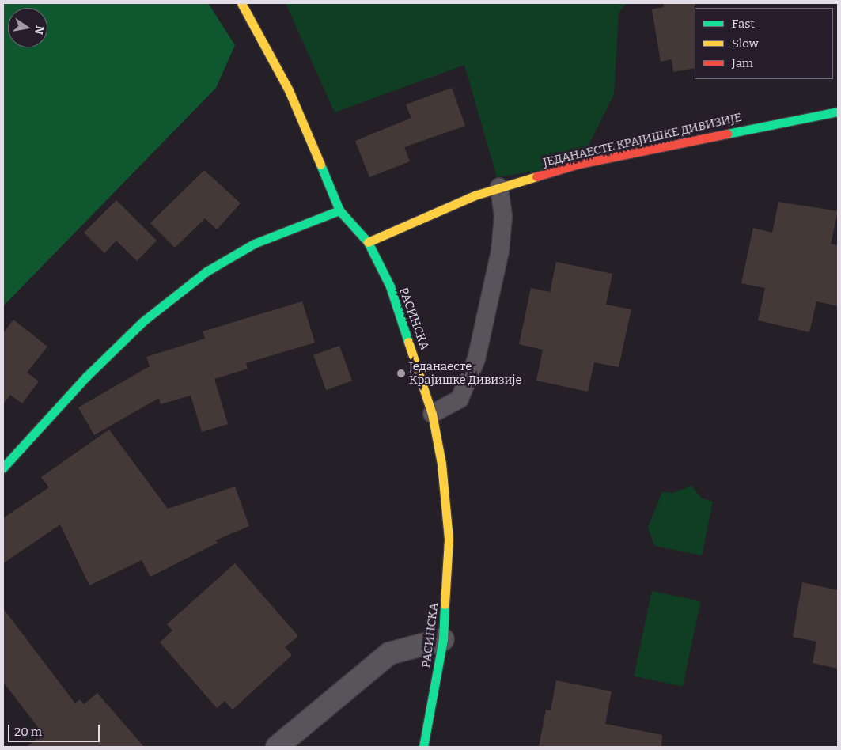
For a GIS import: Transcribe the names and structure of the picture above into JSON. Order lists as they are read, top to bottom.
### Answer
{
  "streets": {
    "street": ["ЈЕДАНАЕСТЕ КРАЈИШКЕ ДИВИЗИЈЕ", "РАСИНСКА"]
  },
  "crossings": [
    ["ЈЕДАНАЕСТЕ КРАЈИШКЕ ДИВИЗИЈЕ", "РАСИНСКА"]
  ],
  "places": ["Једанаесте Крајишке Дивизије"],
  "legend": ["Fast", "Slow", "Jam"],
  "scale_bar": "20 m",
  "north": "right"
}
